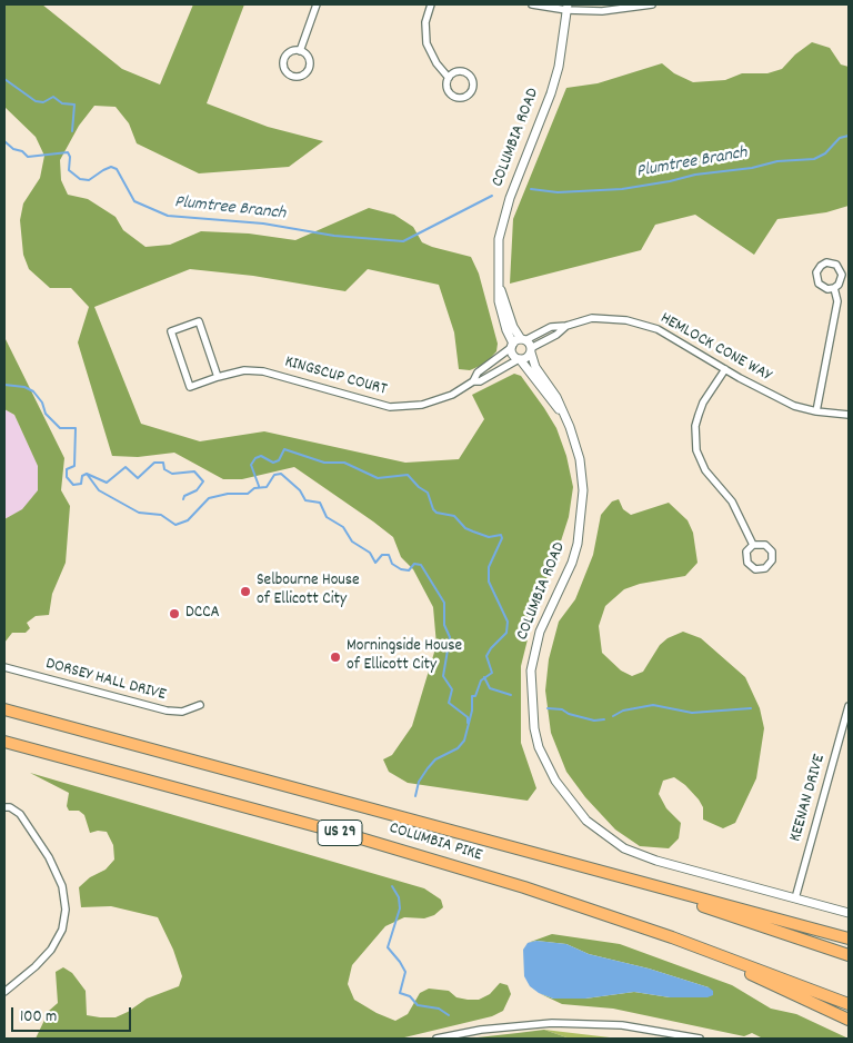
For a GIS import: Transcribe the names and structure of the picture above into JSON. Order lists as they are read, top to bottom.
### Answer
{
  "streets": {
    "highway": ["US 29", "COLUMBIA PIKE"],
    "street": [
      "COLUMBIA ROAD",
      "HEMLOCK CONE WAY",
      "KINGSCUP COURT",
      "DORSEY HALL DRIVE",
      "KEENAN DRIVE"
    ]
  },
  "crossings": [
    ["COLUMBIA ROAD", "HEMLOCK CONE WAY"],
    ["COLUMBIA ROAD", "KINGSCUP COURT"],
    ["COLUMBIA ROAD", "KEENAN DRIVE"],
    ["HEMLOCK CONE WAY", "KINGSCUP COURT"]
  ],
  "water": ["Plumtree Branch"],
  "places": ["Selbourne House of Ellicott City", "DCCA", "Morningside House of Ellicott City"],
  "scale_bar": "100 m"
}
